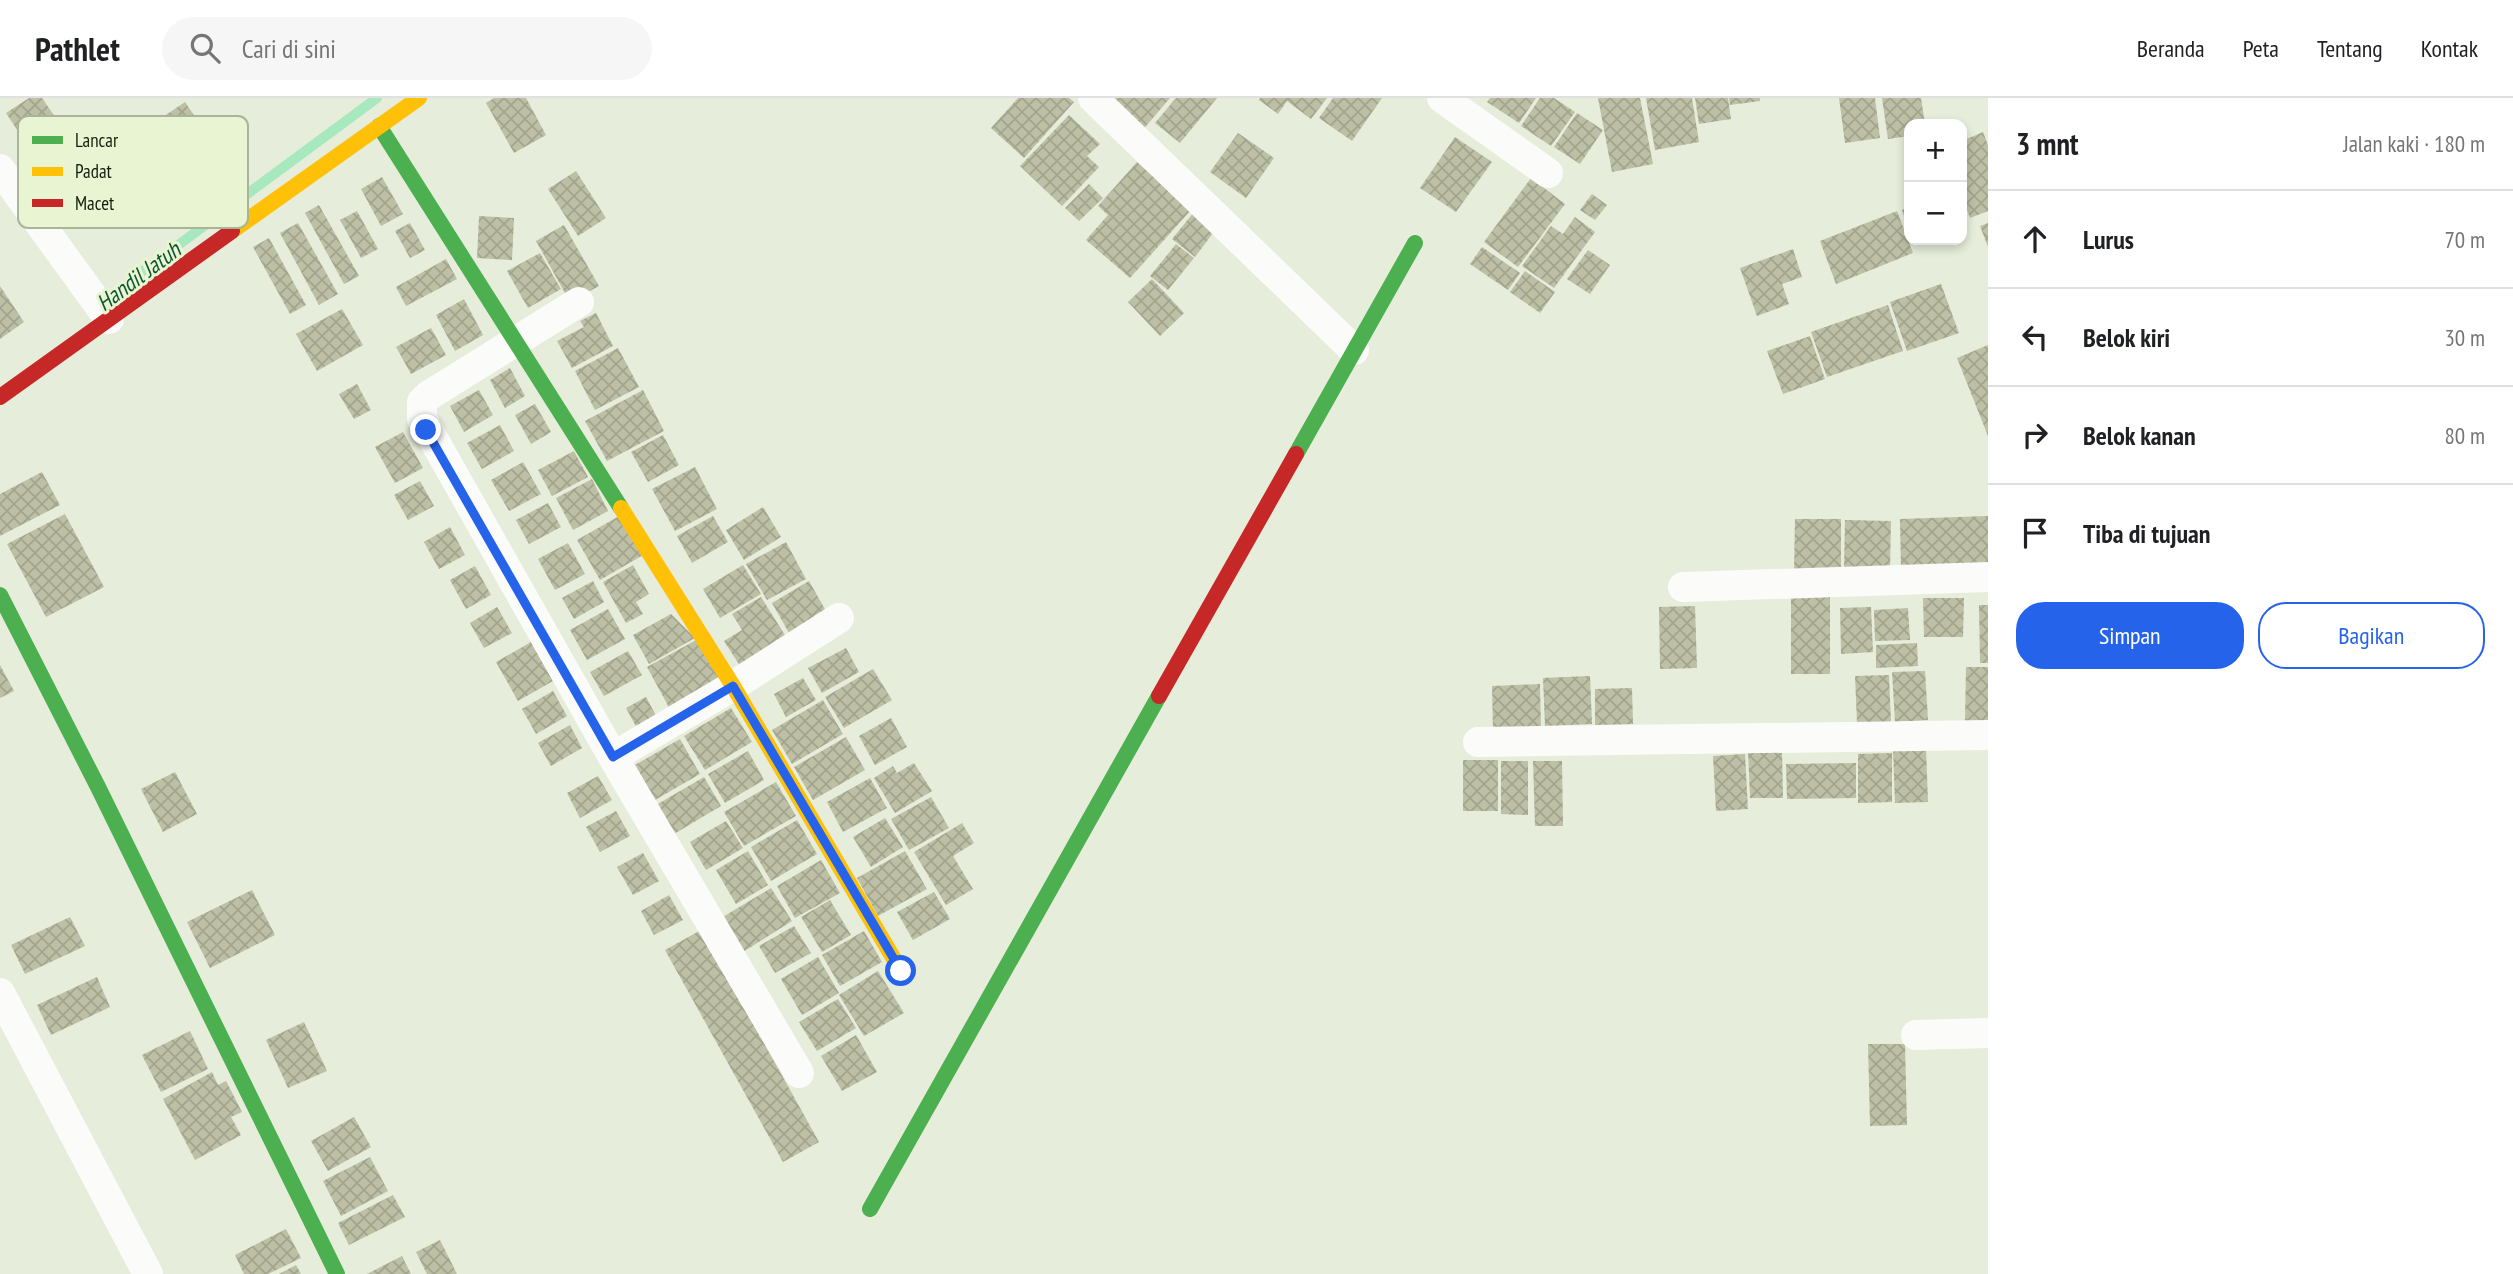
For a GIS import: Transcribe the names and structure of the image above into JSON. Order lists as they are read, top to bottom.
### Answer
{
  "water": ["Handil Jatuh"],
  "legend": ["Lancar", "Padat", "Macet"],
  "page": {
    "header": "Pathlet",
    "search": "Cari di sini",
    "nav": [
      "Beranda",
      "Peta",
      "Tentang",
      "Kontak"
    ],
    "heading": ["3 mnt", "Jalan kaki · 180 m"],
    "map_buttons": ["+", "−"],
    "list": [
      ["Lurus", "70 m"],
      ["Belok kiri", "30 m"],
      ["Belok kanan", "80 m"],
      "Tiba di tujuan"
    ],
    "buttons": ["Simpan", "Bagikan"]
  }
}
